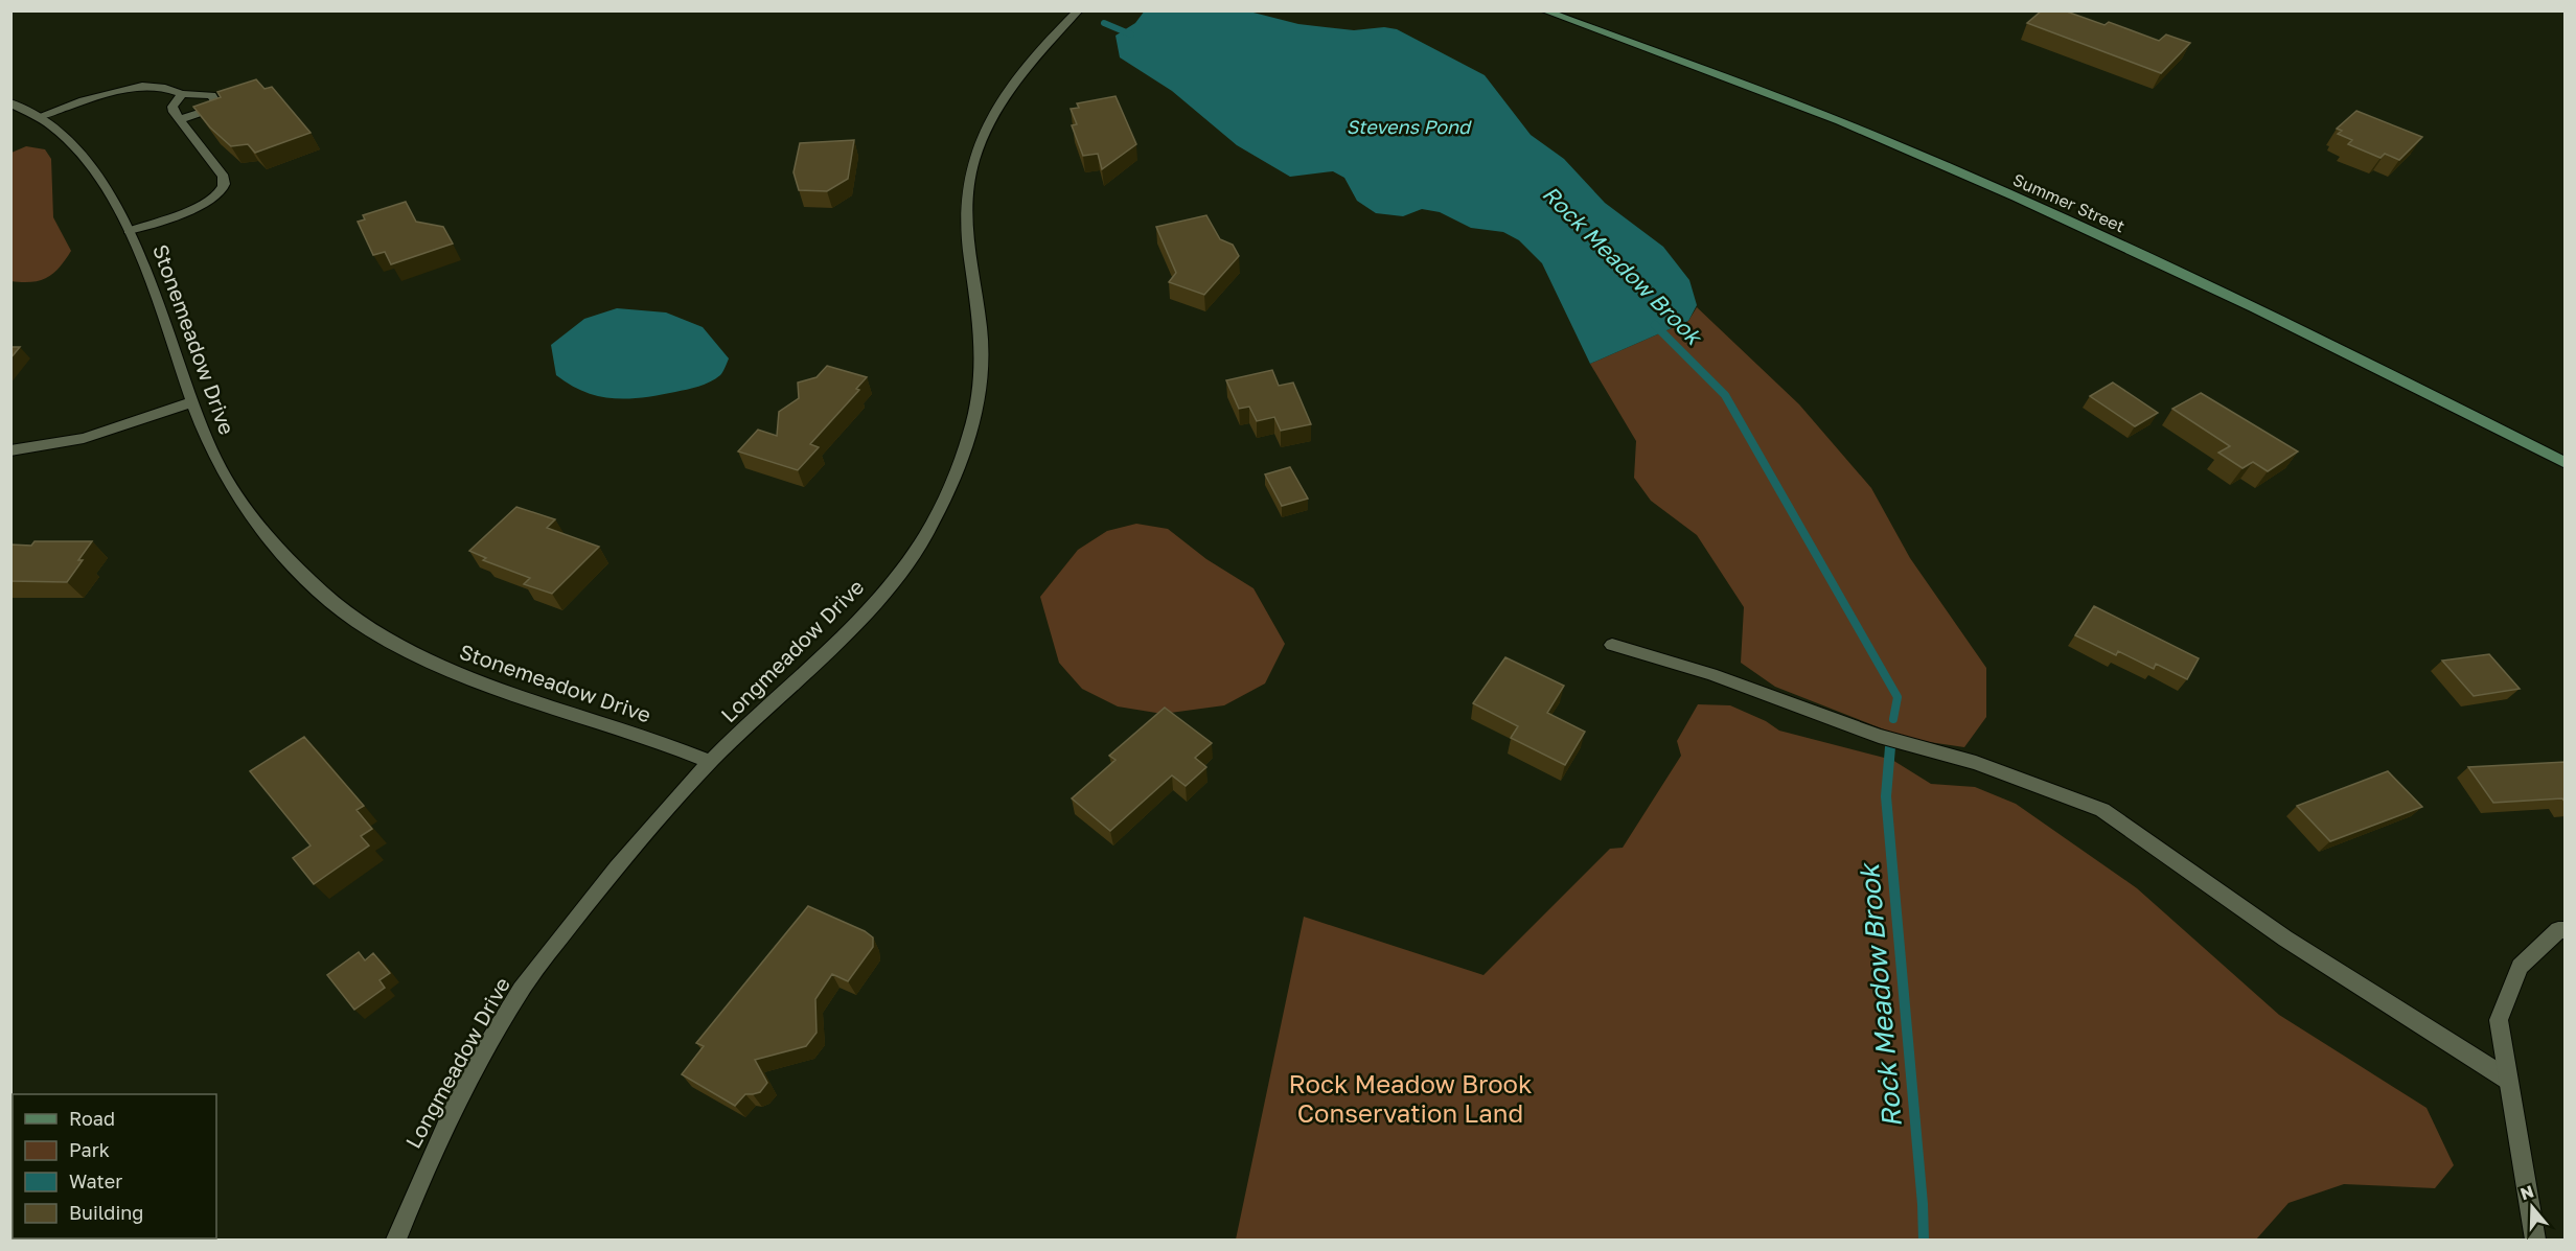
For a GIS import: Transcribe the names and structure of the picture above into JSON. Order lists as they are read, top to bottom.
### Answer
{
  "streets": {
    "main road": ["Summer Street"],
    "street": ["Stonemeadow Drive", "Longmeadow Drive"]
  },
  "crossings": [
    ["Stonemeadow Drive", "Longmeadow Drive"]
  ],
  "water": ["Stevens Pond", "Rock Meadow Brook"],
  "parks": ["Rock Meadow Brook Conservation Land"],
  "legend": [
    "Road",
    "Park",
    "Water",
    "Building"
  ],
  "north": "top"
}
